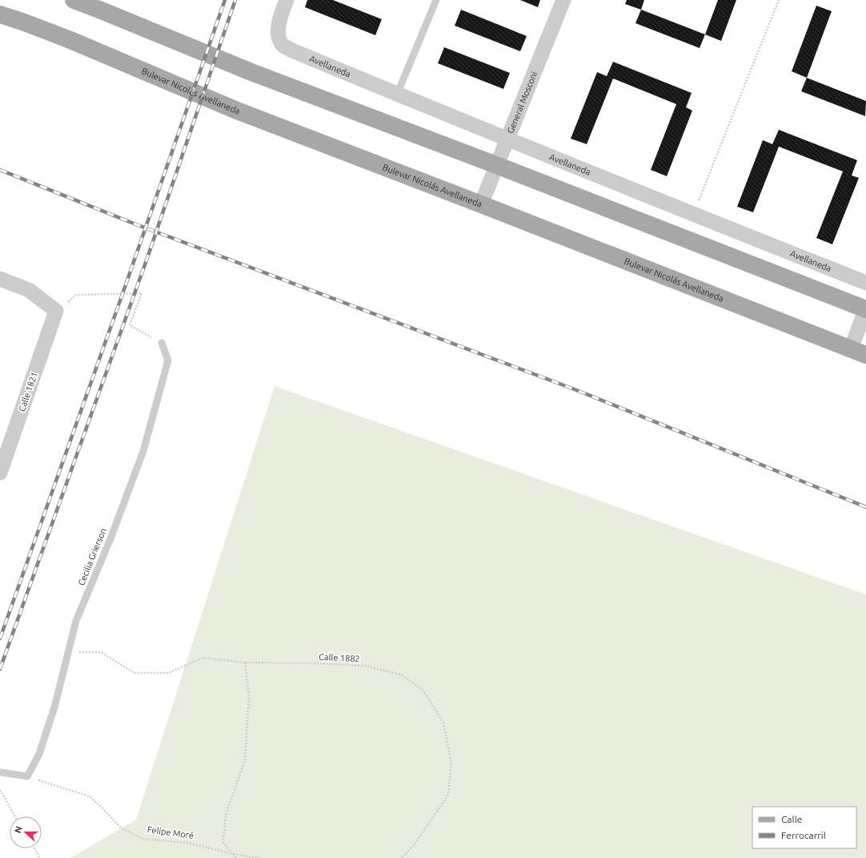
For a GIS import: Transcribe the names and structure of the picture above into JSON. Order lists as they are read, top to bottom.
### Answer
{
  "streets": {
    "main road": ["Bulevar Nicolás Avellaneda"],
    "street": ["Avellaneda", "General Mosconi", "Calle 1821"],
    "lane": ["Cecilia Grierson"],
    "path": ["Calle 1882", "Felipe Moré"]
  },
  "crossings": [
    ["Avellaneda", "General Mosconi"],
    ["Bulevar Nicolás Avellaneda", "General Mosconi"],
    ["Cecilia Grierson", "Calle 1882"],
    ["Cecilia Grierson", "Felipe Moré"]
  ],
  "legend": ["Calle", "Ferrocarril"],
  "north": "left"
}
